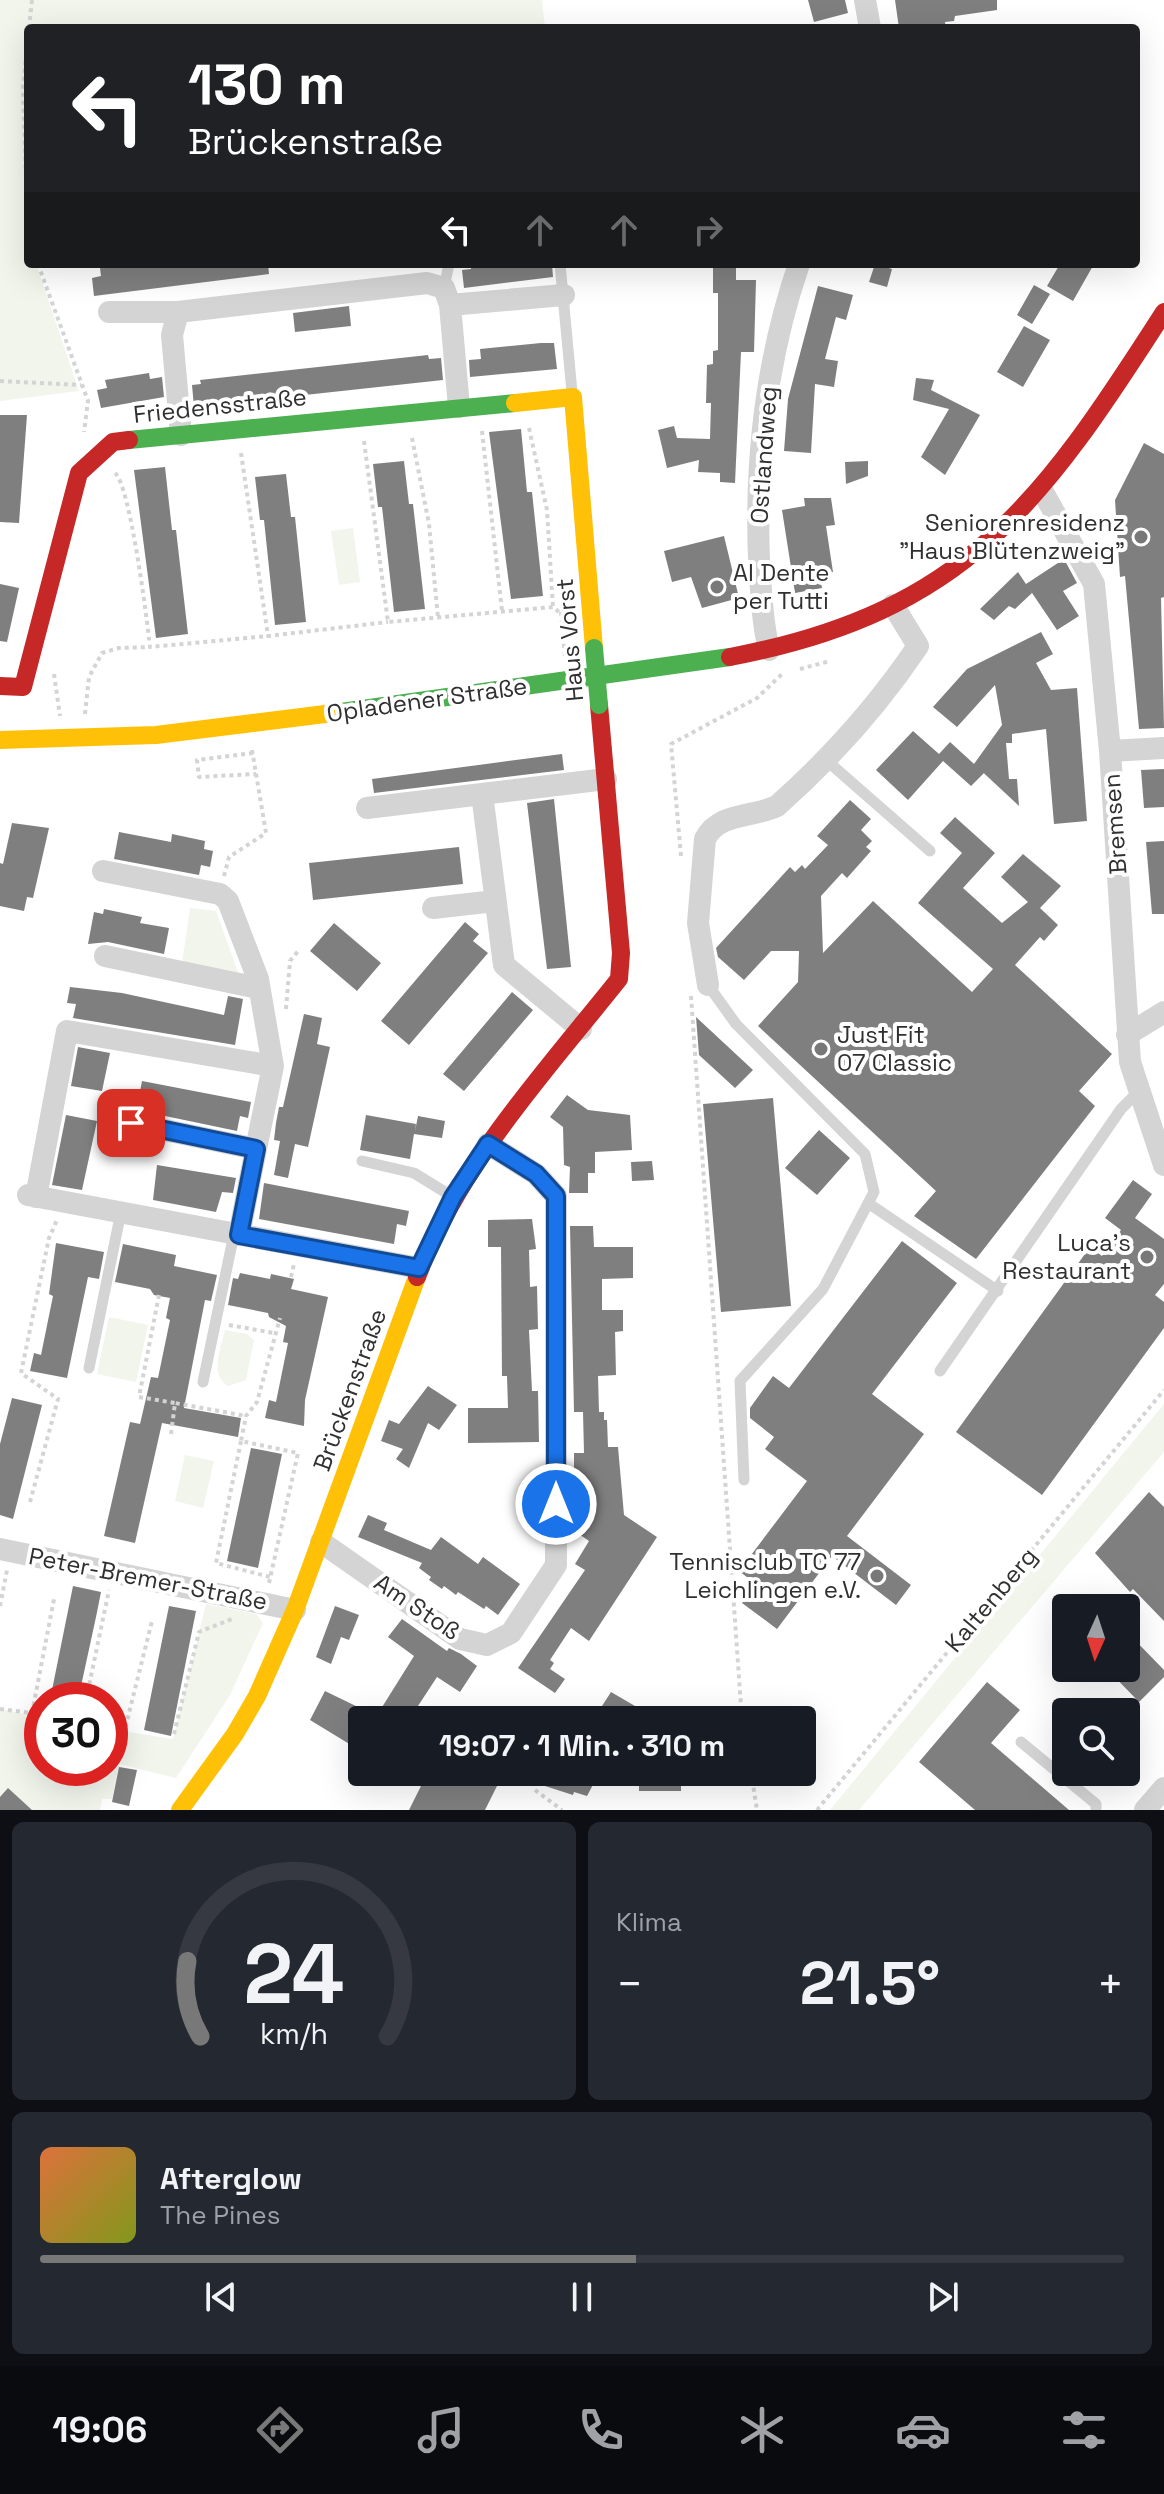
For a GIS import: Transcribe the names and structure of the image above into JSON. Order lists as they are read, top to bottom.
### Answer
{
  "streets": {
    "street": [
      "Friedensstraße",
      "Ostlandweg",
      "Haus Vorst",
      "Opladener Straße",
      "Bremsen",
      "Brückenstraße",
      "Peter-Bremer-Straße",
      "Am Stoß"
    ],
    "path": ["Kaltenberg"]
  },
  "crossings": [
    ["Friedensstraße", "Haus Vorst"],
    ["Ostlandweg", "Opladener Straße"],
    ["Haus Vorst", "Brückenstraße"],
    ["Opladener Straße", "Bremsen"],
    ["Brückenstraße", "Peter-Bremer-Straße"],
    ["Brückenstraße", "Am Stoß"]
  ],
  "places": [
    "Seniorenresidenz \"Haus Blütenzweig\"",
    "AI Dente per Tutti",
    "Just Fit 07 Classic",
    "Luca's Restaurant",
    "Tennisclub TC 77 Leichlingen e.V."
  ],
  "north": "bottom",
  "page": {
    "turn": ["130 m", "Brückenstraße"],
    "limit": "30",
    "trip": "19:07 · 1 Min. · 310 m",
    "tile": "Klima",
    "heat": ["−", "21.5°", "+"],
    "song": ["Afterglow", "The Pines"],
    "tabs": "19:06",
    "gauge": ["24", "km/h"]
  }
}
